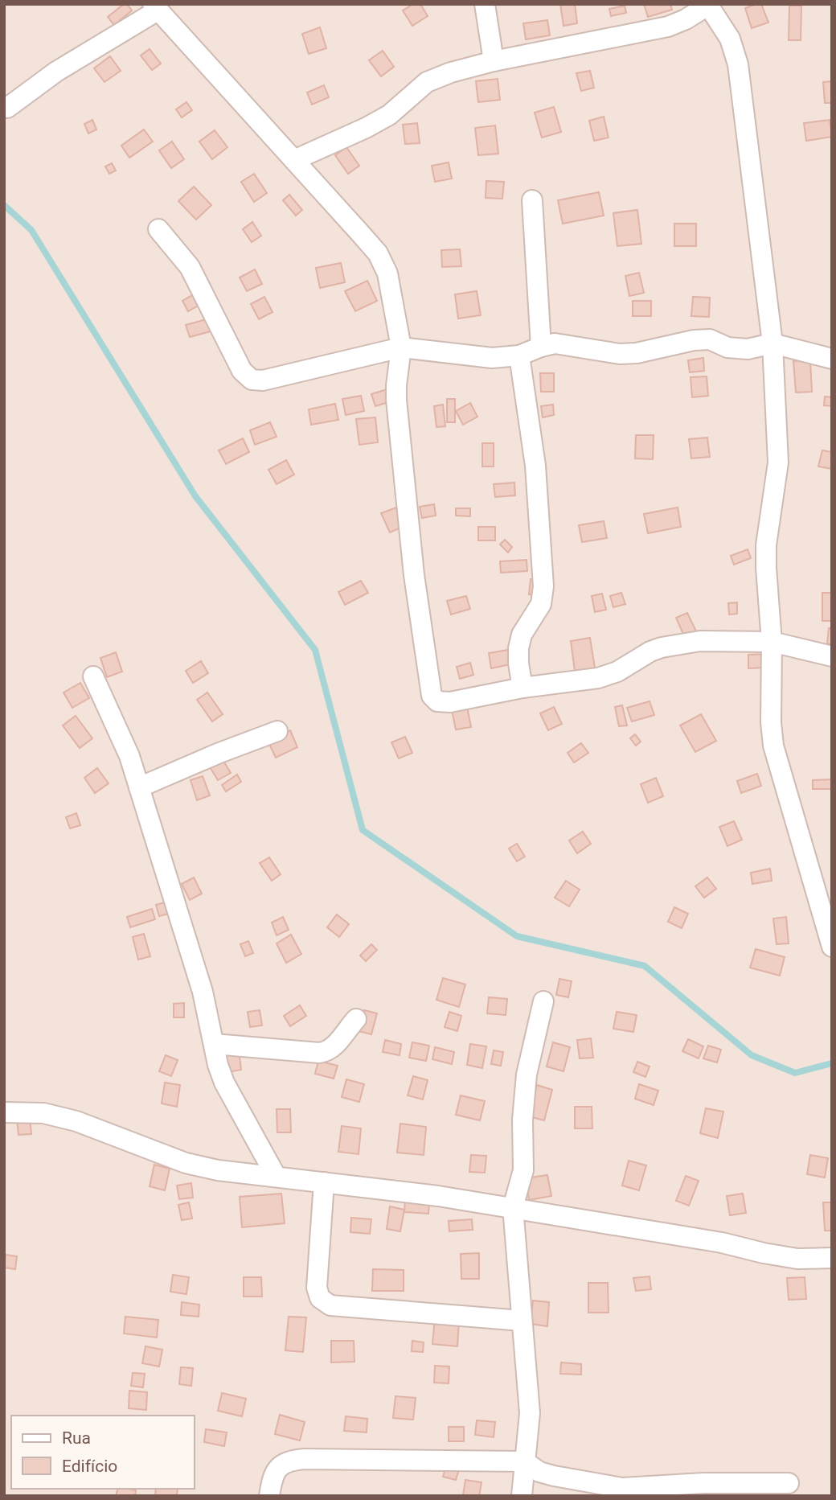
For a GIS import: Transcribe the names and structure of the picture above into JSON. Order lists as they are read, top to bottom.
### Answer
{
  "legend": ["Rua", "Edifício"]
}
